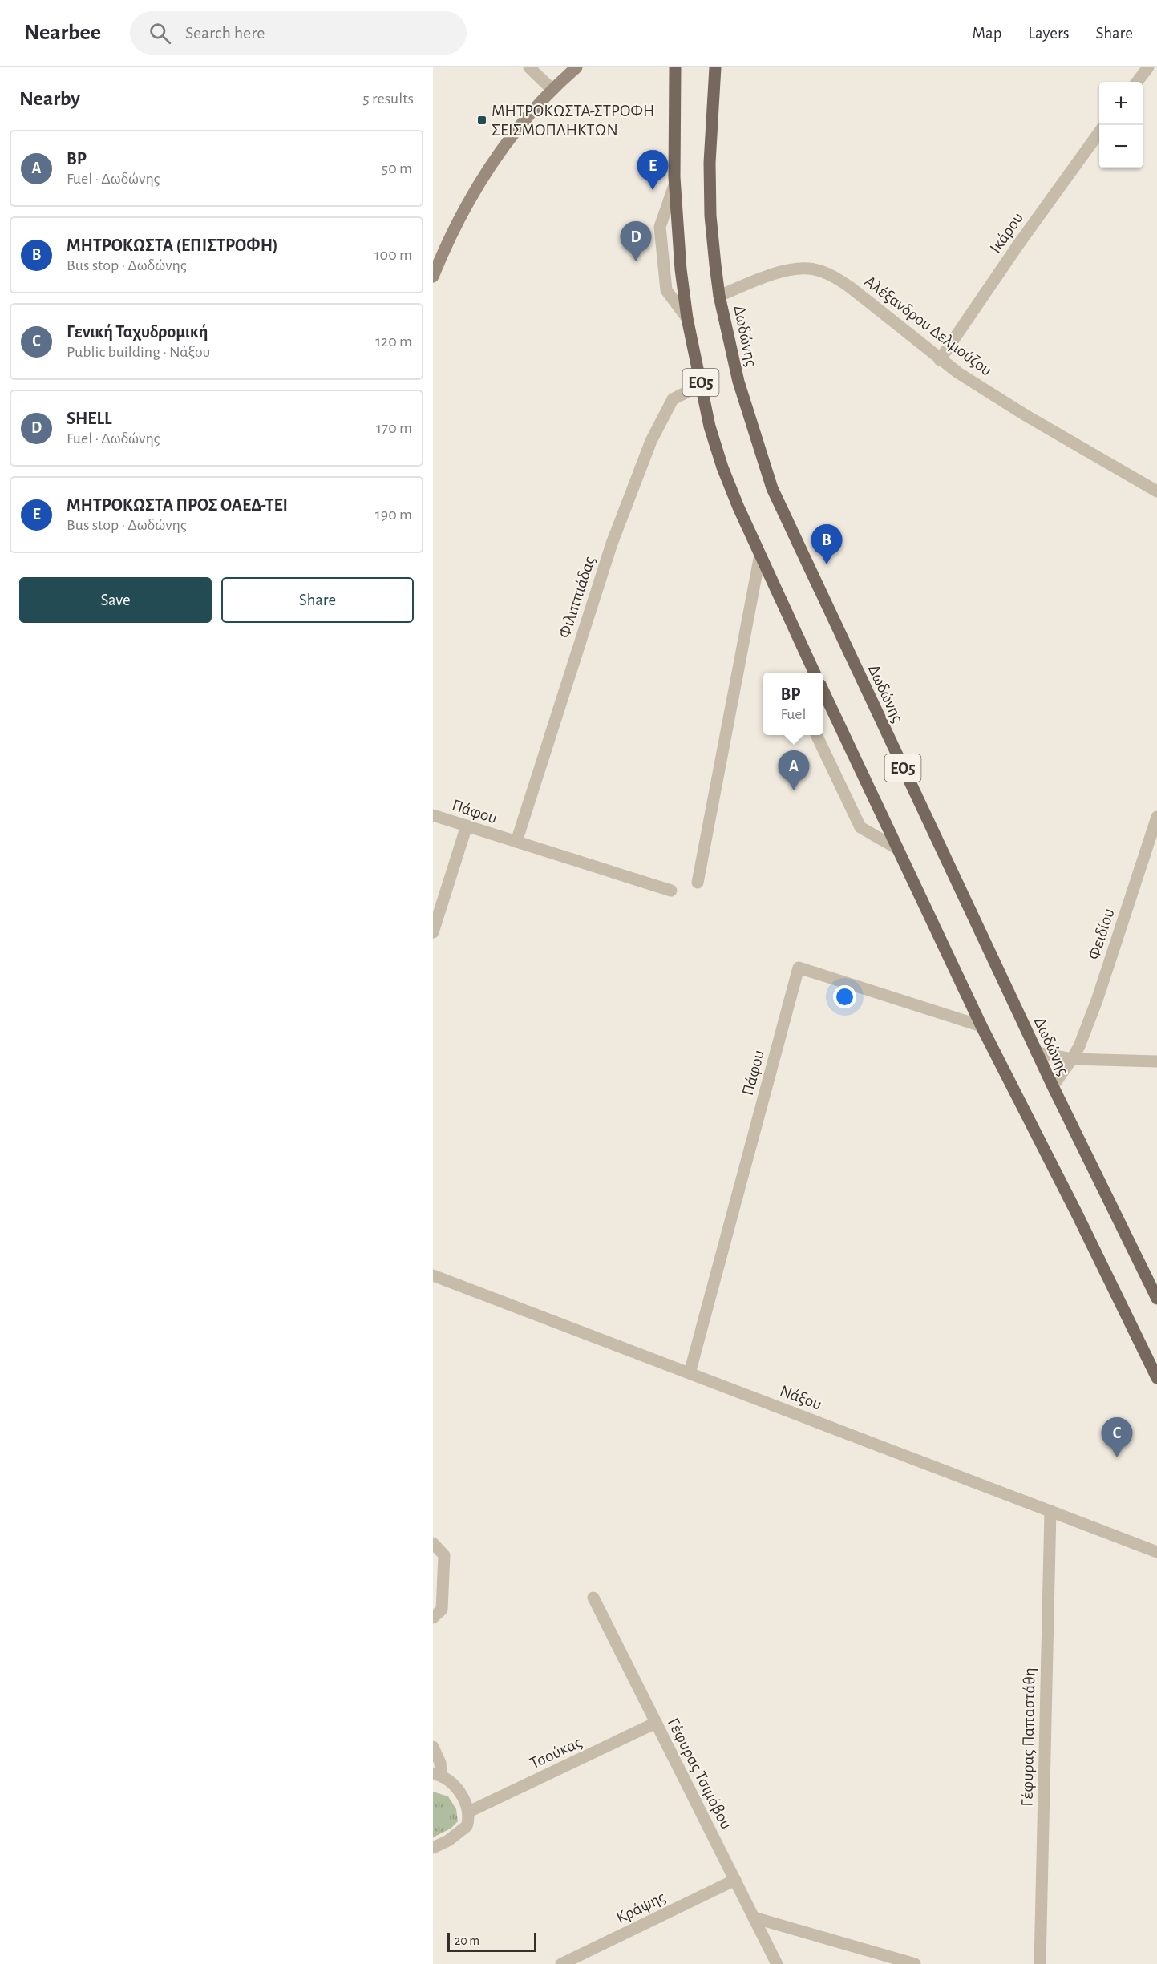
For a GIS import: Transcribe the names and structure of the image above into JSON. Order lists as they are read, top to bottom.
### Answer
{
  "streets": {
    "main road": ["Δωδώνης", "ΕΟ5"],
    "street": [
      "Ικάρου",
      "Αλέξανδρου Δελμούζου",
      "Φιλιππιάδας",
      "Πάφου",
      "Φειδίου",
      "Νάξου",
      "Γέφυρας Παπαστάθη",
      "Τσούκας",
      "Γέφυρας Τσιμόβου",
      "Κράψης"
    ]
  },
  "crossings": [
    ["Ικάρου", "Αλέξανδρου Δελμούζου"],
    ["Αλέξανδρου Δελμούζου", "Δωδώνης"],
    ["Δωδώνης", "Φειδίου"],
    ["ΕΟ5", "Φιλιππιάδας"],
    ["ΕΟ5", "Πάφου"],
    ["Φιλιππιάδας", "Πάφου"],
    ["Πάφου", "Νάξου"],
    ["Νάξου", "Γέφυρας Παπαστάθη"],
    ["Τσούκας", "Γέφυρας Τσιμόβου"],
    ["Γέφυρας Τσιμόβου", "Κράψης"]
  ],
  "places": {
    "transit": ["ΜΗΤΡΟΚΩΣΤΑ-ΣΤΡΟΦΗ ΣΕΙΣΜΟΠΛΗΚΤΩΝ"]
  },
  "scale_bar": "20 m",
  "page": {
    "header": "Nearbee",
    "search": "Search here",
    "nav": ["Map", "Layers", "Share"],
    "heading": ["Nearby", "5 results"],
    "map_buttons": ["+", "−"],
    "list": [
      {
        "mark": "A",
        "name": "BP",
        "note": "Fuel · Δωδώνης",
        "value": "50 m"
      },
      {
        "mark": "B",
        "name": "ΜΗΤΡΟΚΩΣΤΑ (ΕΠΙΣΤΡΟΦΗ)",
        "note": "Bus stop · Δωδώνης",
        "value": "100 m"
      },
      {
        "mark": "C",
        "name": "Γενική Ταχυδρομική",
        "note": "Public building · Νάξου",
        "value": "120 m"
      },
      {
        "mark": "D",
        "name": "SHELL",
        "note": "Fuel · Δωδώνης",
        "value": "170 m"
      },
      {
        "mark": "E",
        "name": "ΜΗΤΡΟΚΩΣΤΑ ΠΡΟΣ ΟΑΕΔ-ΤΕΙ",
        "note": "Bus stop · Δωδώνης",
        "value": "190 m"
      }
    ],
    "pins": [
      "E",
      "D",
      "B",
      "A",
      "C"
    ],
    "buttons": ["Save", "Share"],
    "popup": ["BP", "Fuel"],
    "scale": "20 m"
  }
}
